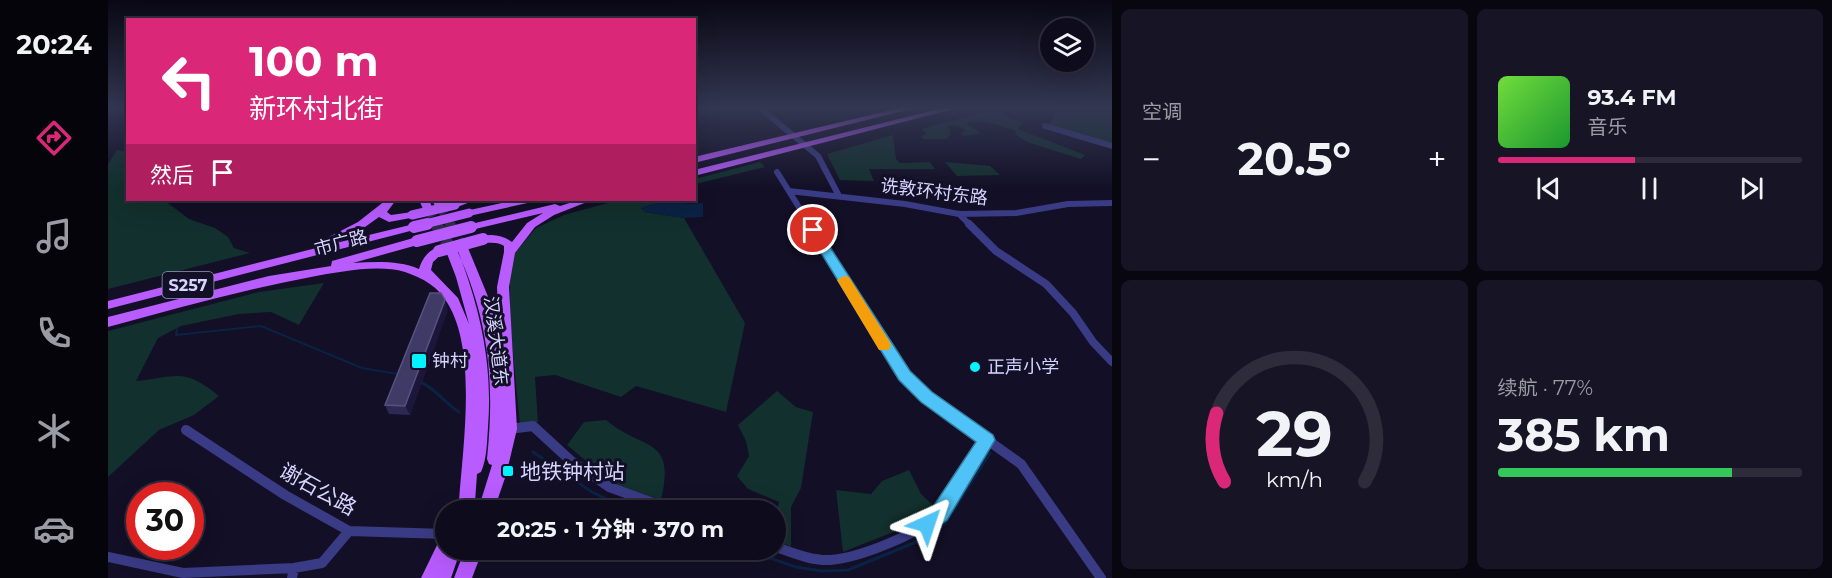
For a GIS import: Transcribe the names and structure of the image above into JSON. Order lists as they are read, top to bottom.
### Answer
{
  "streets": {
    "main road": ["市广路", "S257", "汉溪大道东"],
    "street": ["诜敦环村东路", "谢石公路"]
  },
  "places": {
    "transit": ["钟村", "地铁钟村站"],
    "other": ["正声小学"]
  },
  "page": {
    "tabs": "20:24",
    "tile": [
      "空调",
      ["续航 · 77%", "385 km"]
    ],
    "turn": ["100 m", "新环村北街"],
    "song": ["93.4 FM", "音乐"],
    "heat": ["−", "20.5°", "+"],
    "then": "然后",
    "limit": "30",
    "trip": "20:25 · 1 分钟 · 370 m",
    "gauge": ["29", "km/h"]
  }
}
